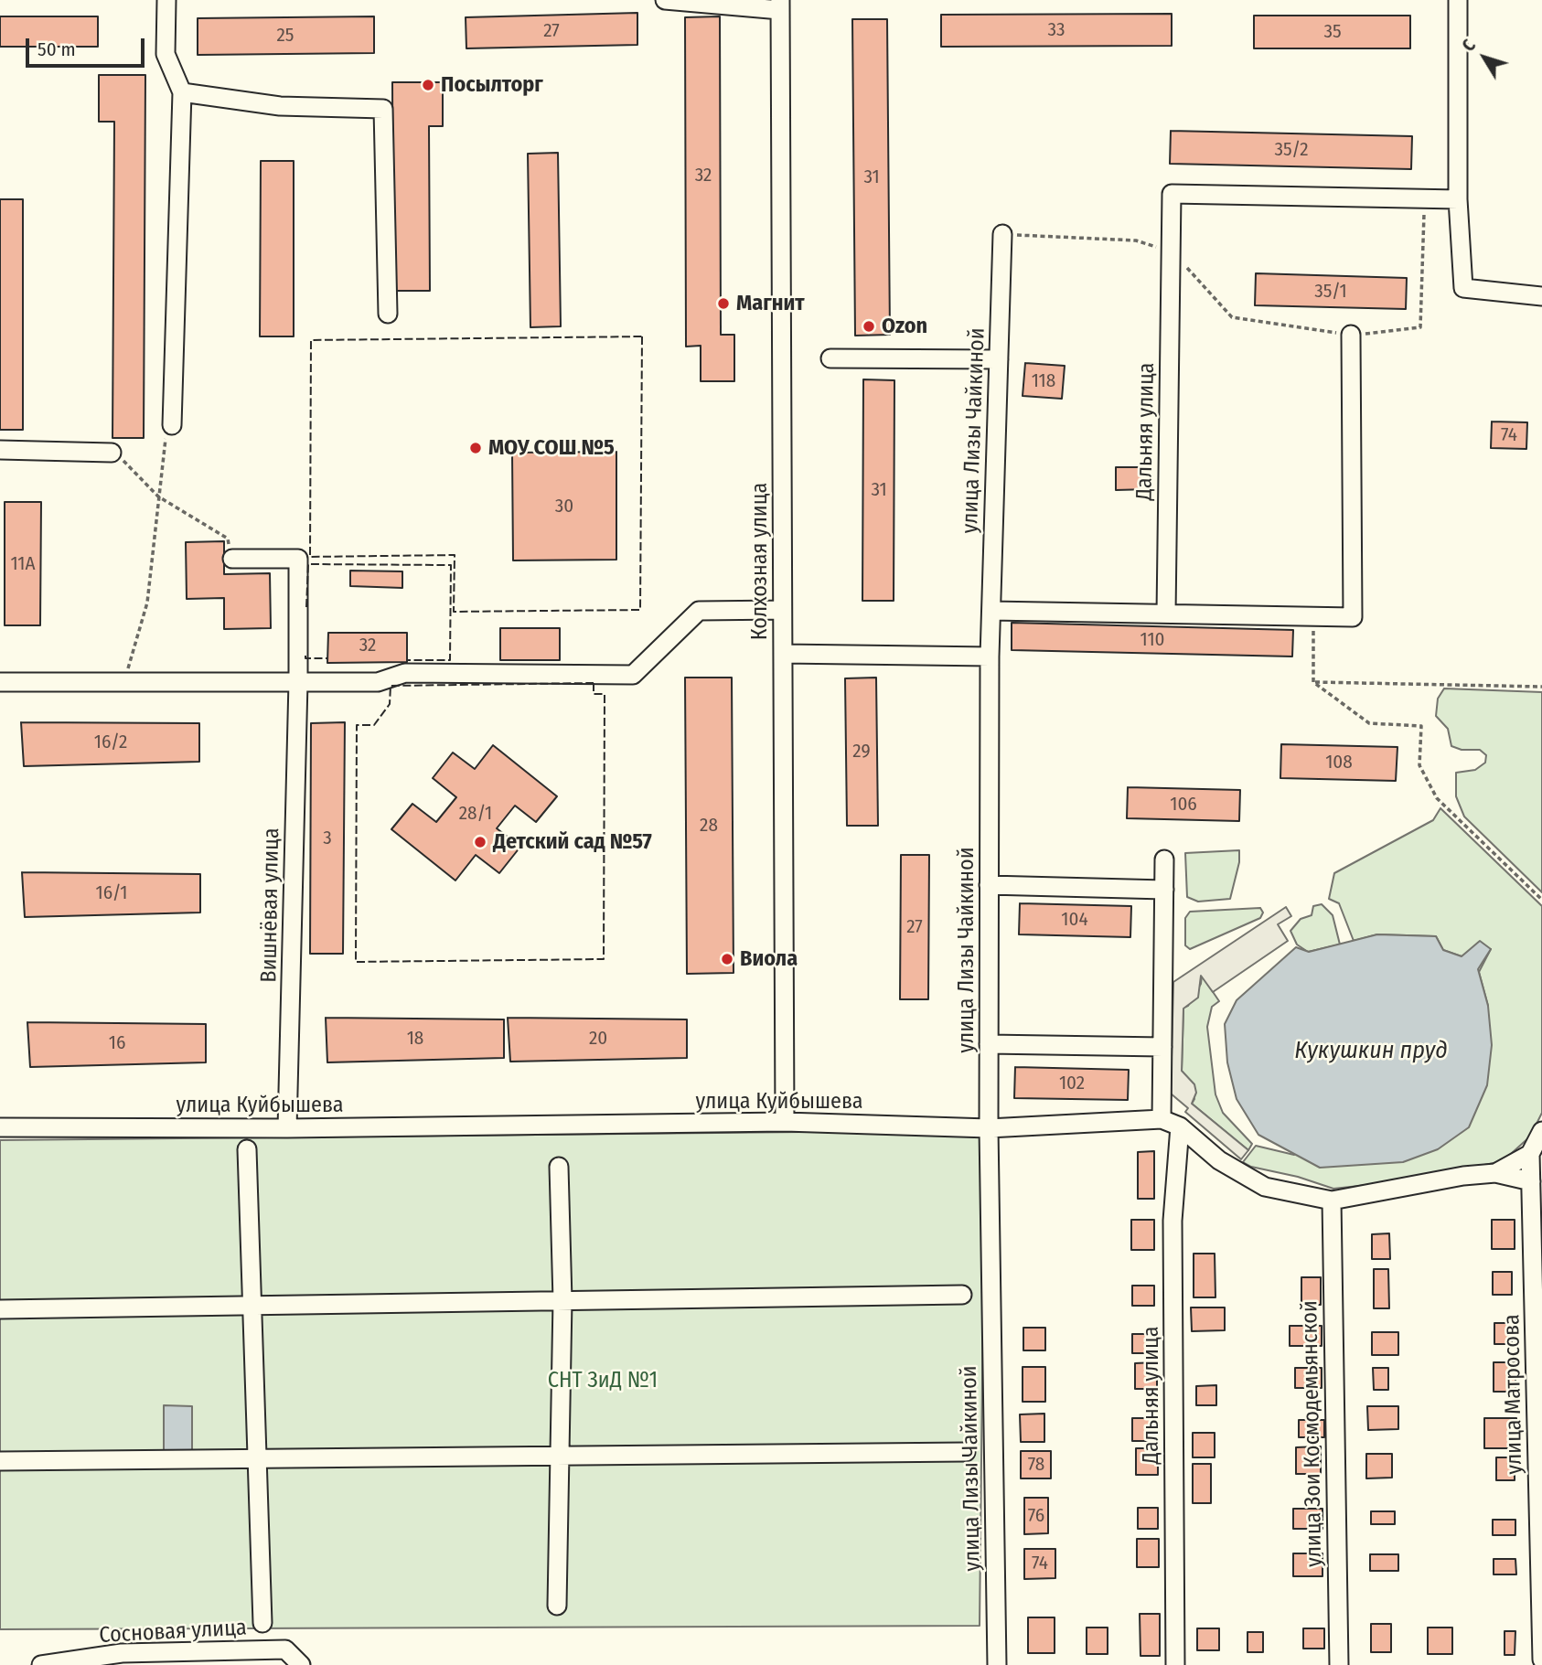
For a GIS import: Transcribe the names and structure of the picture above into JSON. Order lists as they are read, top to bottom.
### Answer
{
  "streets": {
    "street": [
      "улица Лизы Чайкиной",
      "Дальняя улица",
      "Колхозная улица",
      "Вишнёвая улица",
      "улица Куйбышева",
      "улица Матросова",
      "улица Зои Космодемьянской",
      "Сосновая улица"
    ]
  },
  "crossings": [
    ["улица Лизы Чайкиной", "улица Куйбышева"],
    ["Дальняя улица", "улица Куйбышева"],
    ["Колхозная улица", "улица Куйбышева"],
    ["Вишнёвая улица", "улица Куйбышева"],
    ["улица Куйбышева", "улица Матросова"],
    ["улица Куйбышева", "улица Зои Космодемьянской"]
  ],
  "water": ["Кукушкин пруд"],
  "parks": ["СНТ ЗиД №1"],
  "places": [
    "Посылторг",
    "Магнит",
    "Ozon",
    "МОУ СОШ №5",
    "Детский сад №57",
    "Виола"
  ],
  "house_numbers": [
    "33",
    "27",
    "35",
    "25",
    "35/2",
    "32",
    "31",
    "35/1",
    "118",
    "74",
    "31",
    "30",
    "11А",
    "110",
    "32",
    "16/2",
    "29",
    "108",
    "106",
    "28/1",
    "28",
    "3",
    "16/1",
    "104",
    "27",
    "18",
    "20",
    "16",
    "102",
    "78",
    "76",
    "74"
  ],
  "scale_bar": "50 m",
  "north": "top left"
}
